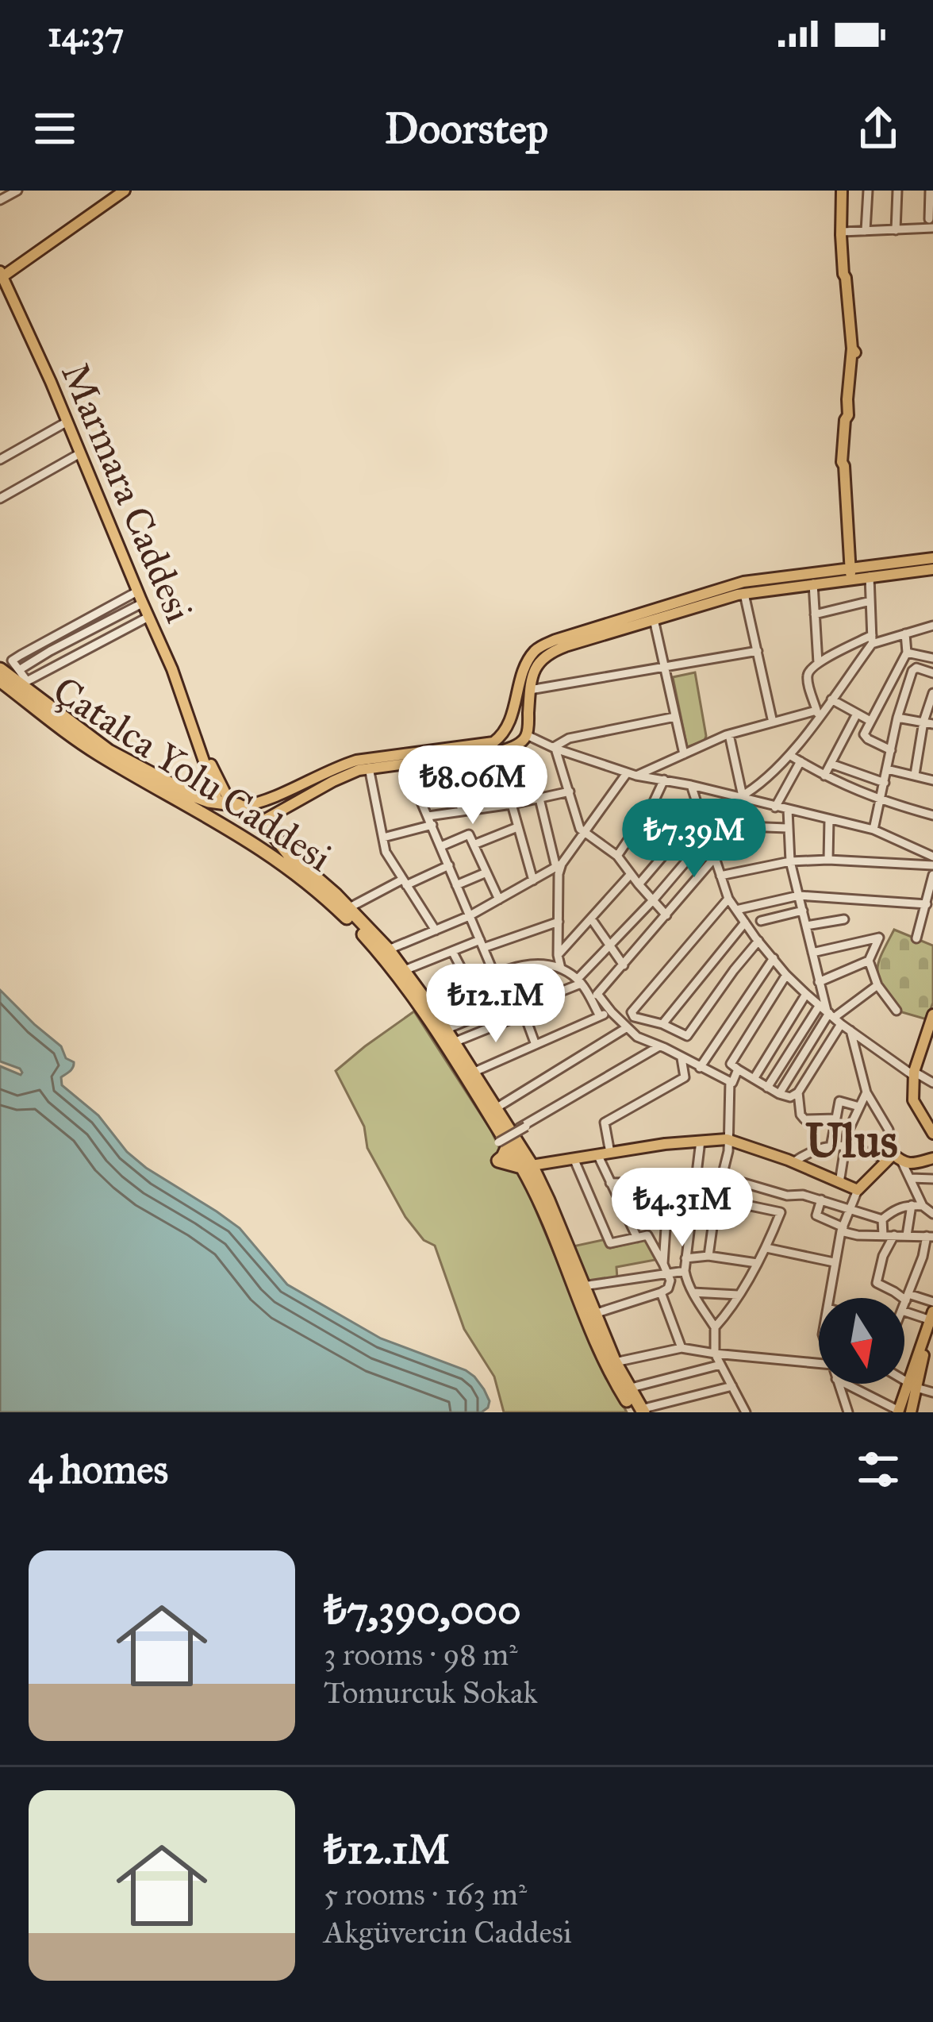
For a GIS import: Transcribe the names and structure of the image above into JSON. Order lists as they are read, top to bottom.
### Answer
{
  "streets": {
    "highway": ["Çatalca Yolu Caddesi"],
    "main road": ["Marmara Caddesi"]
  },
  "crossings": [
    ["Marmara Caddesi", "Çatalca Yolu Caddesi"]
  ],
  "districts": ["Ulus"],
  "north": "bottom",
  "page": {
    "status": "14:37",
    "header": "Doorstep",
    "price": [
      "₺8.06M",
      "₺7.39M",
      "₺12.1M",
      "₺4.31M"
    ],
    "heading": "4 homes",
    "list": [
      {
        "name": "₺7,390,000",
        "note": "3 rooms · 98 m² · Tomurcuk Sokak"
      },
      {
        "name": "₺12.1M",
        "note": "5 rooms · 163 m² · Akgüvercin Caddesi"
      }
    ]
  }
}
